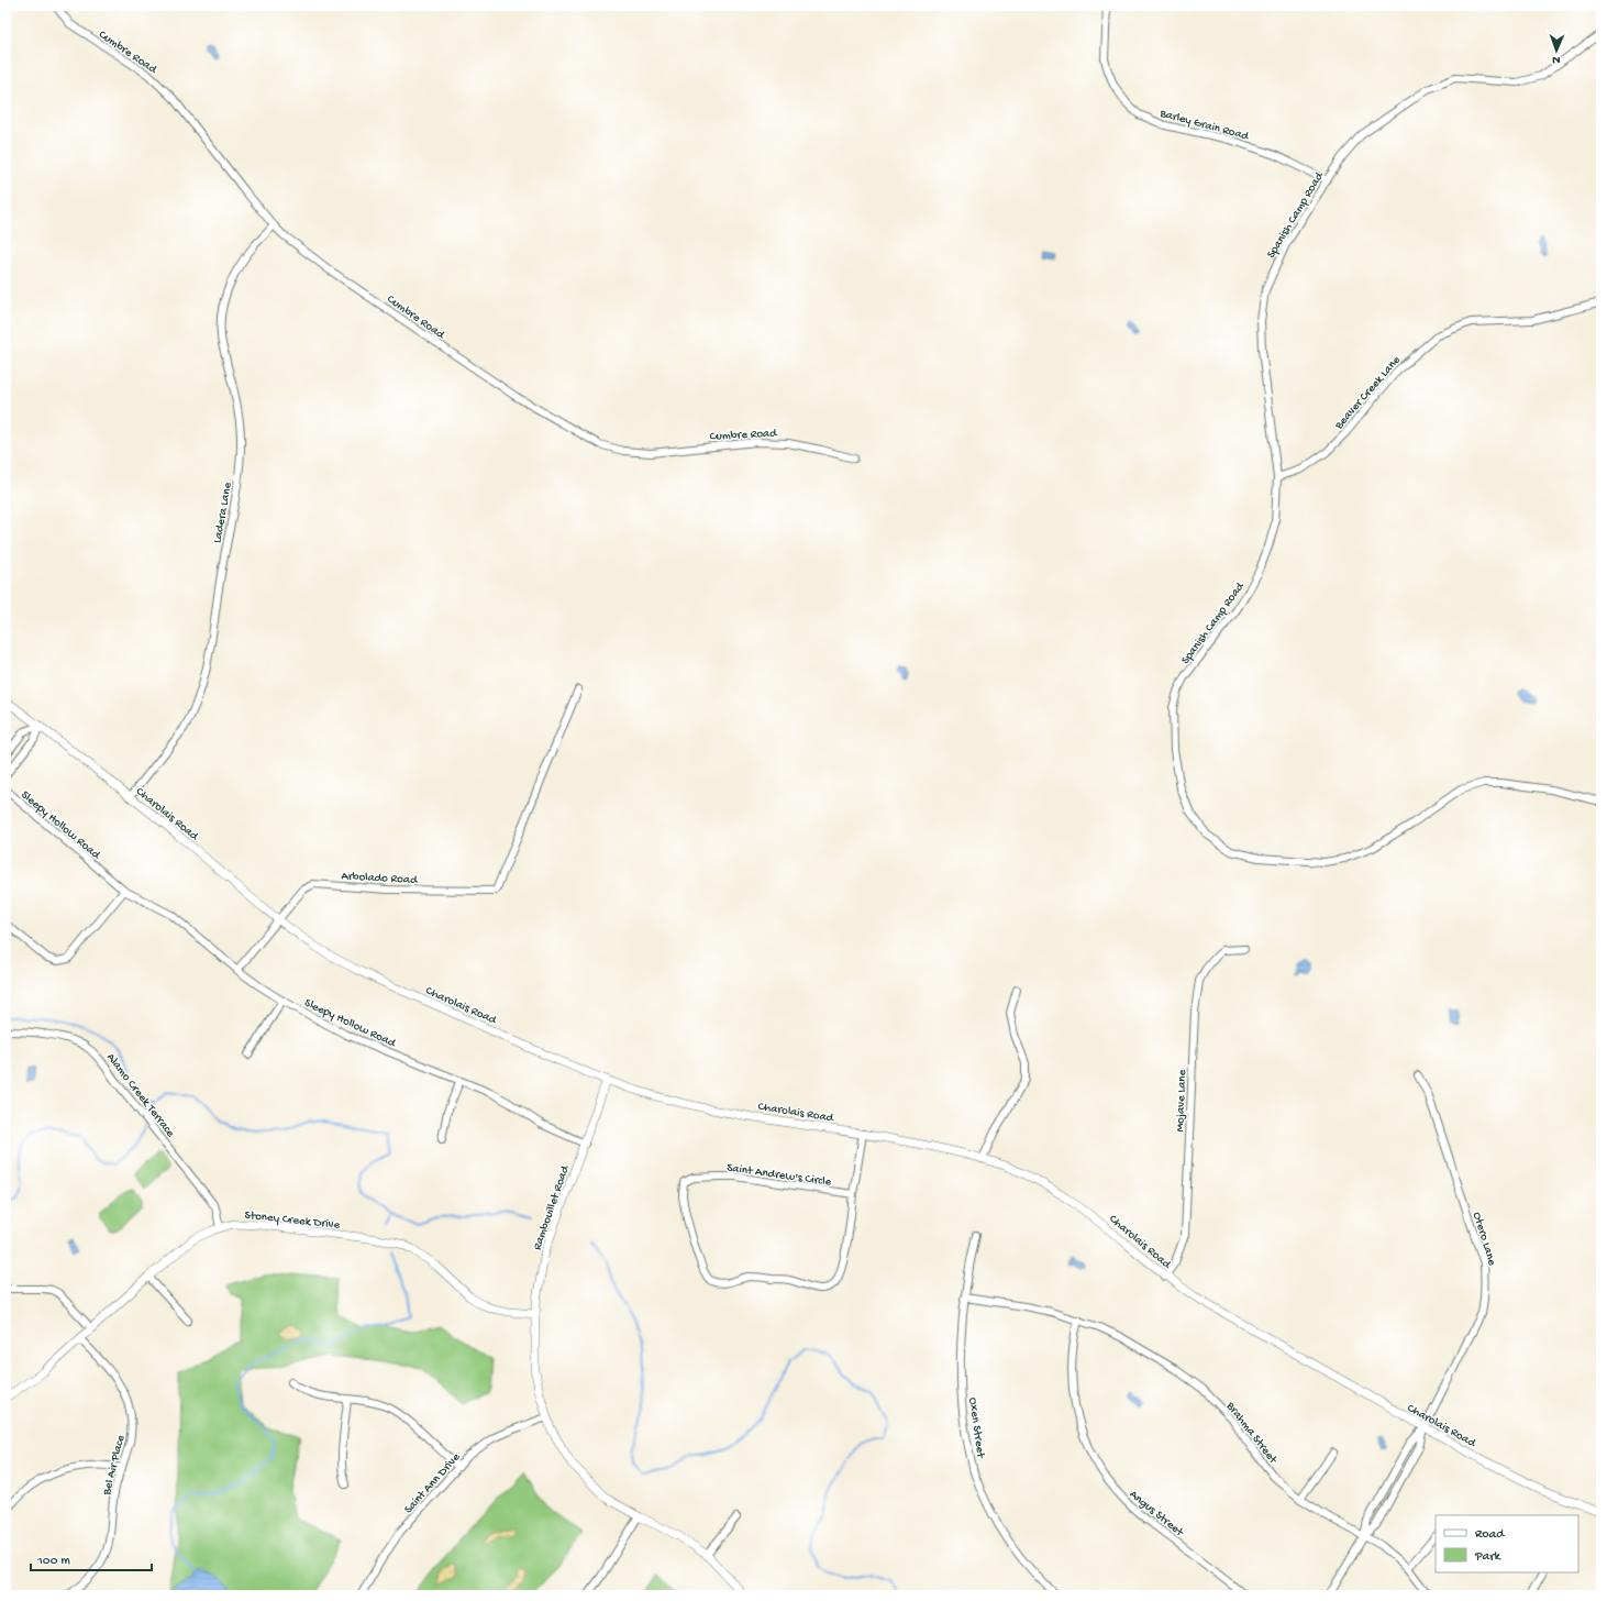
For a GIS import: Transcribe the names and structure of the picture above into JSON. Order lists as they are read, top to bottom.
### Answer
{
  "streets": {
    "street": [
      "Cumbre Road",
      "Barley Grain Road",
      "Spanish Camp Road",
      "Beaver Creek Lane",
      "Ladera Lane",
      "Charolais Road",
      "Sleepy Hollow Road",
      "Arbolado Road",
      "Alamo Creek Terrace",
      "Mojave Lane",
      "Saint Andrew's Circle",
      "Rambouillet Road",
      "Stoney Creek Drive",
      "Otero Lane",
      "Oxen Street",
      "Brahma Street",
      "Bel Air Place",
      "Saint Ann Drive",
      "Angus Street"
    ]
  },
  "crossings": [
    ["Cumbre Road", "Ladera Lane"],
    ["Barley Grain Road", "Spanish Camp Road"],
    ["Spanish Camp Road", "Beaver Creek Lane"],
    ["Ladera Lane", "Charolais Road"],
    ["Charolais Road", "Arbolado Road"],
    ["Charolais Road", "Mojave Lane"],
    ["Charolais Road", "Saint Andrew's Circle"],
    ["Charolais Road", "Rambouillet Road"],
    ["Charolais Road", "Otero Lane"],
    ["Sleepy Hollow Road", "Arbolado Road"],
    ["Sleepy Hollow Road", "Rambouillet Road"],
    ["Alamo Creek Terrace", "Stoney Creek Drive"],
    ["Rambouillet Road", "Stoney Creek Drive"],
    ["Rambouillet Road", "Saint Ann Drive"],
    ["Stoney Creek Drive", "Bel Air Place"],
    ["Otero Lane", "Brahma Street"],
    ["Oxen Street", "Brahma Street"],
    ["Brahma Street", "Angus Street"]
  ],
  "legend": ["Road", "Park"],
  "scale_bar": "100 m",
  "north": "bottom"
}
